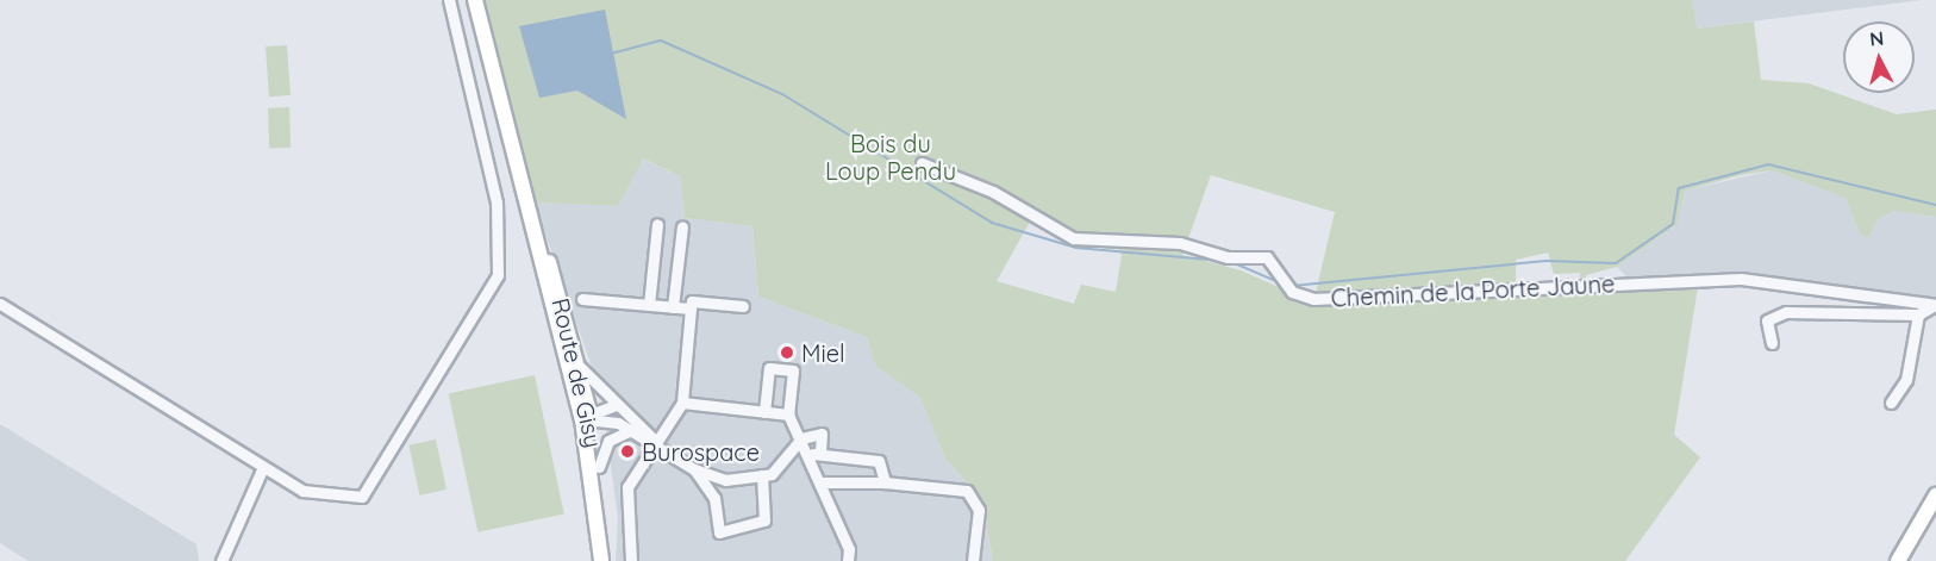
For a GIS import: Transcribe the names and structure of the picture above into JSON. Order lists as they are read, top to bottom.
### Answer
{
  "streets": {
    "street": ["Chemin de la Porte Jaune", "Route de Gisy"]
  },
  "parks": ["Bois du Loup Pendu"],
  "places": ["Miel", "Burospace"],
  "north": "top"
}
